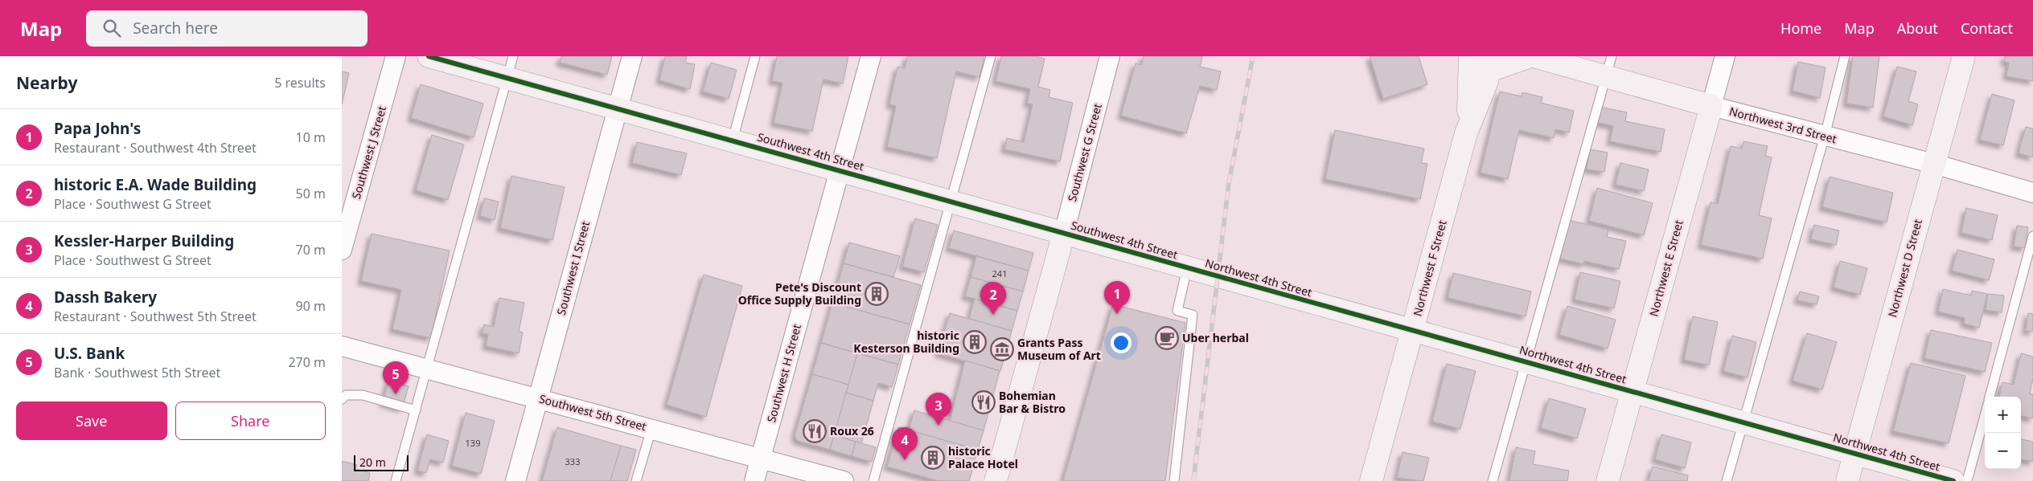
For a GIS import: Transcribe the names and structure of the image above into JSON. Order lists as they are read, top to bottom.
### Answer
{
  "streets": {
    "street": [
      "Northwest 3rd Street",
      "Southwest 4th Street",
      "Southwest J Street",
      "Southwest G Street",
      "Southwest I Street",
      "Northwest F Street",
      "Northwest E Street",
      "Northwest D Street",
      "Northwest 4th Street",
      "Southwest H Street",
      "Southwest 5th Street"
    ]
  },
  "crossings": [
    ["Northwest 3rd Street", "Northwest E Street"],
    ["Northwest 3rd Street", "Northwest D Street"],
    ["Southwest 4th Street", "Southwest G Street"],
    ["Southwest 4th Street", "Southwest I Street"],
    ["Southwest 4th Street", "Northwest 4th Street"],
    ["Southwest 4th Street", "Southwest H Street"],
    ["Southwest I Street", "Southwest 5th Street"],
    ["Northwest F Street", "Northwest 4th Street"],
    ["Northwest E Street", "Northwest 4th Street"],
    ["Northwest D Street", "Northwest 4th Street"],
    ["Southwest H Street", "Southwest 5th Street"]
  ],
  "places": {
    "building": ["Pete's Discount Office Supply Building", "historic Kesterson Building", "historic Palace Hotel"],
    "cafe": ["Uber herbal"],
    "museum": ["Grants Pass Museum of Art"],
    "restaurant": ["Bohemian Bar & Bistro", "Roux 26"]
  },
  "house_numbers": ["241", "139", "333"],
  "scale_bar": "20 m",
  "page": {
    "header": "Map",
    "search": "Search here",
    "nav": [
      "Home",
      "Map",
      "About",
      "Contact"
    ],
    "heading": ["Nearby", "5 results"],
    "list": [
      {
        "mark": "1",
        "name": "Papa John's",
        "note": "Restaurant · Southwest 4th Street",
        "value": "10 m"
      },
      {
        "mark": "2",
        "name": "historic E.A. Wade Building",
        "note": "Place · Southwest G Street",
        "value": "50 m"
      },
      {
        "mark": "3",
        "name": "Kessler-Harper Building",
        "note": "Place · Southwest G Street",
        "value": "70 m"
      },
      {
        "mark": "4",
        "name": "Dassh Bakery",
        "note": "Restaurant · Southwest 5th Street",
        "value": "90 m"
      },
      {
        "mark": "5",
        "name": "U.S. Bank",
        "note": "Bank · Southwest 5th Street",
        "value": "270 m"
      }
    ],
    "pins": [
      "1",
      "2",
      "5",
      "3",
      "4"
    ],
    "buttons": ["Save", "Share"],
    "map_buttons": ["+", "−"],
    "scale": "20 m"
  }
}
